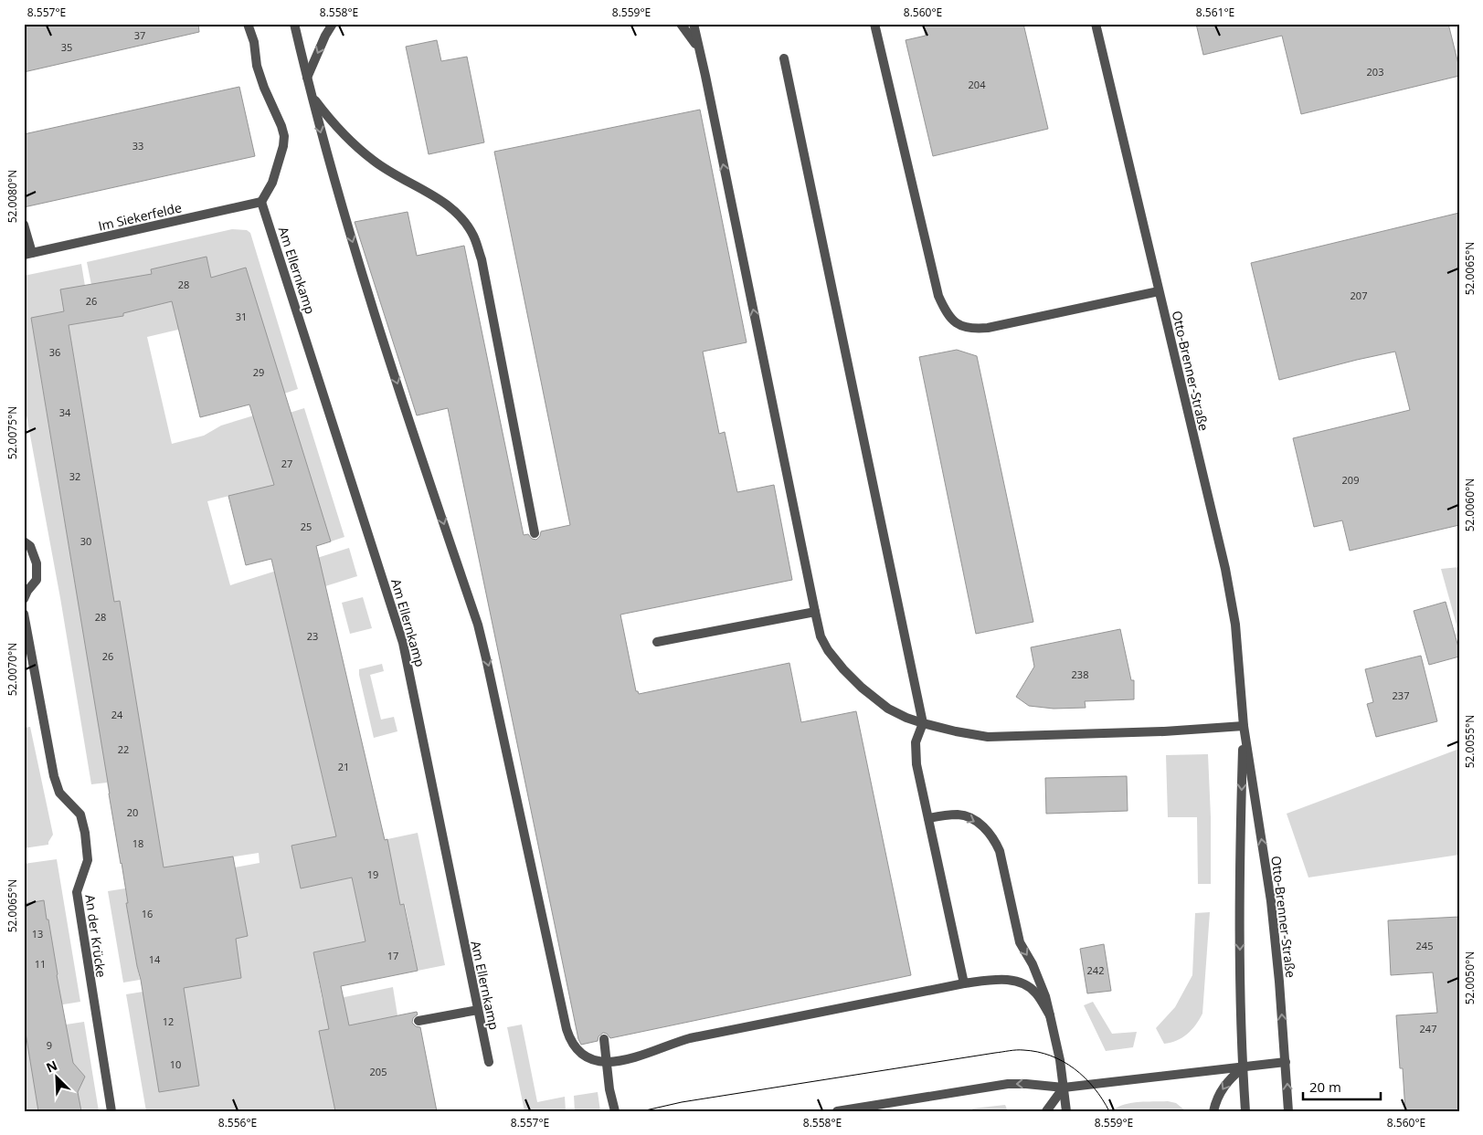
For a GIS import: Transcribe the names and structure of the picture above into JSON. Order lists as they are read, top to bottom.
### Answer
{
  "streets": {
    "street": [
      "Im Siekerfelde",
      "Am Ellernkamp",
      "Otto-Brenner-Straße",
      "An der Krücke"
    ]
  },
  "crossings": [
    ["Im Siekerfelde", "Am Ellernkamp"]
  ],
  "house_numbers": [
    "37",
    "35",
    "203",
    "204",
    "33",
    "28",
    "207",
    "26",
    "31",
    "36",
    "29",
    "34",
    "27",
    "32",
    "209",
    "25",
    "30",
    "28",
    "23",
    "26",
    "238",
    "237",
    "24",
    "22",
    "21",
    "20",
    "18",
    "19",
    "16",
    "13",
    "245",
    "17",
    "14",
    "11",
    "242",
    "12",
    "247",
    "9",
    "10",
    "205"
  ],
  "scale_bar": "20 m",
  "north": "top left",
  "coordinates": [
    "8.557°E",
    "8.558°E",
    "8.559°E",
    "8.560°E",
    "8.561°E",
    "52.0080°N",
    "52.0065°N",
    "52.0075°N",
    "52.0060°N",
    "52.0070°N",
    "52.0055°N",
    "52.0050°N",
    "8.556°E"
  ]
}
